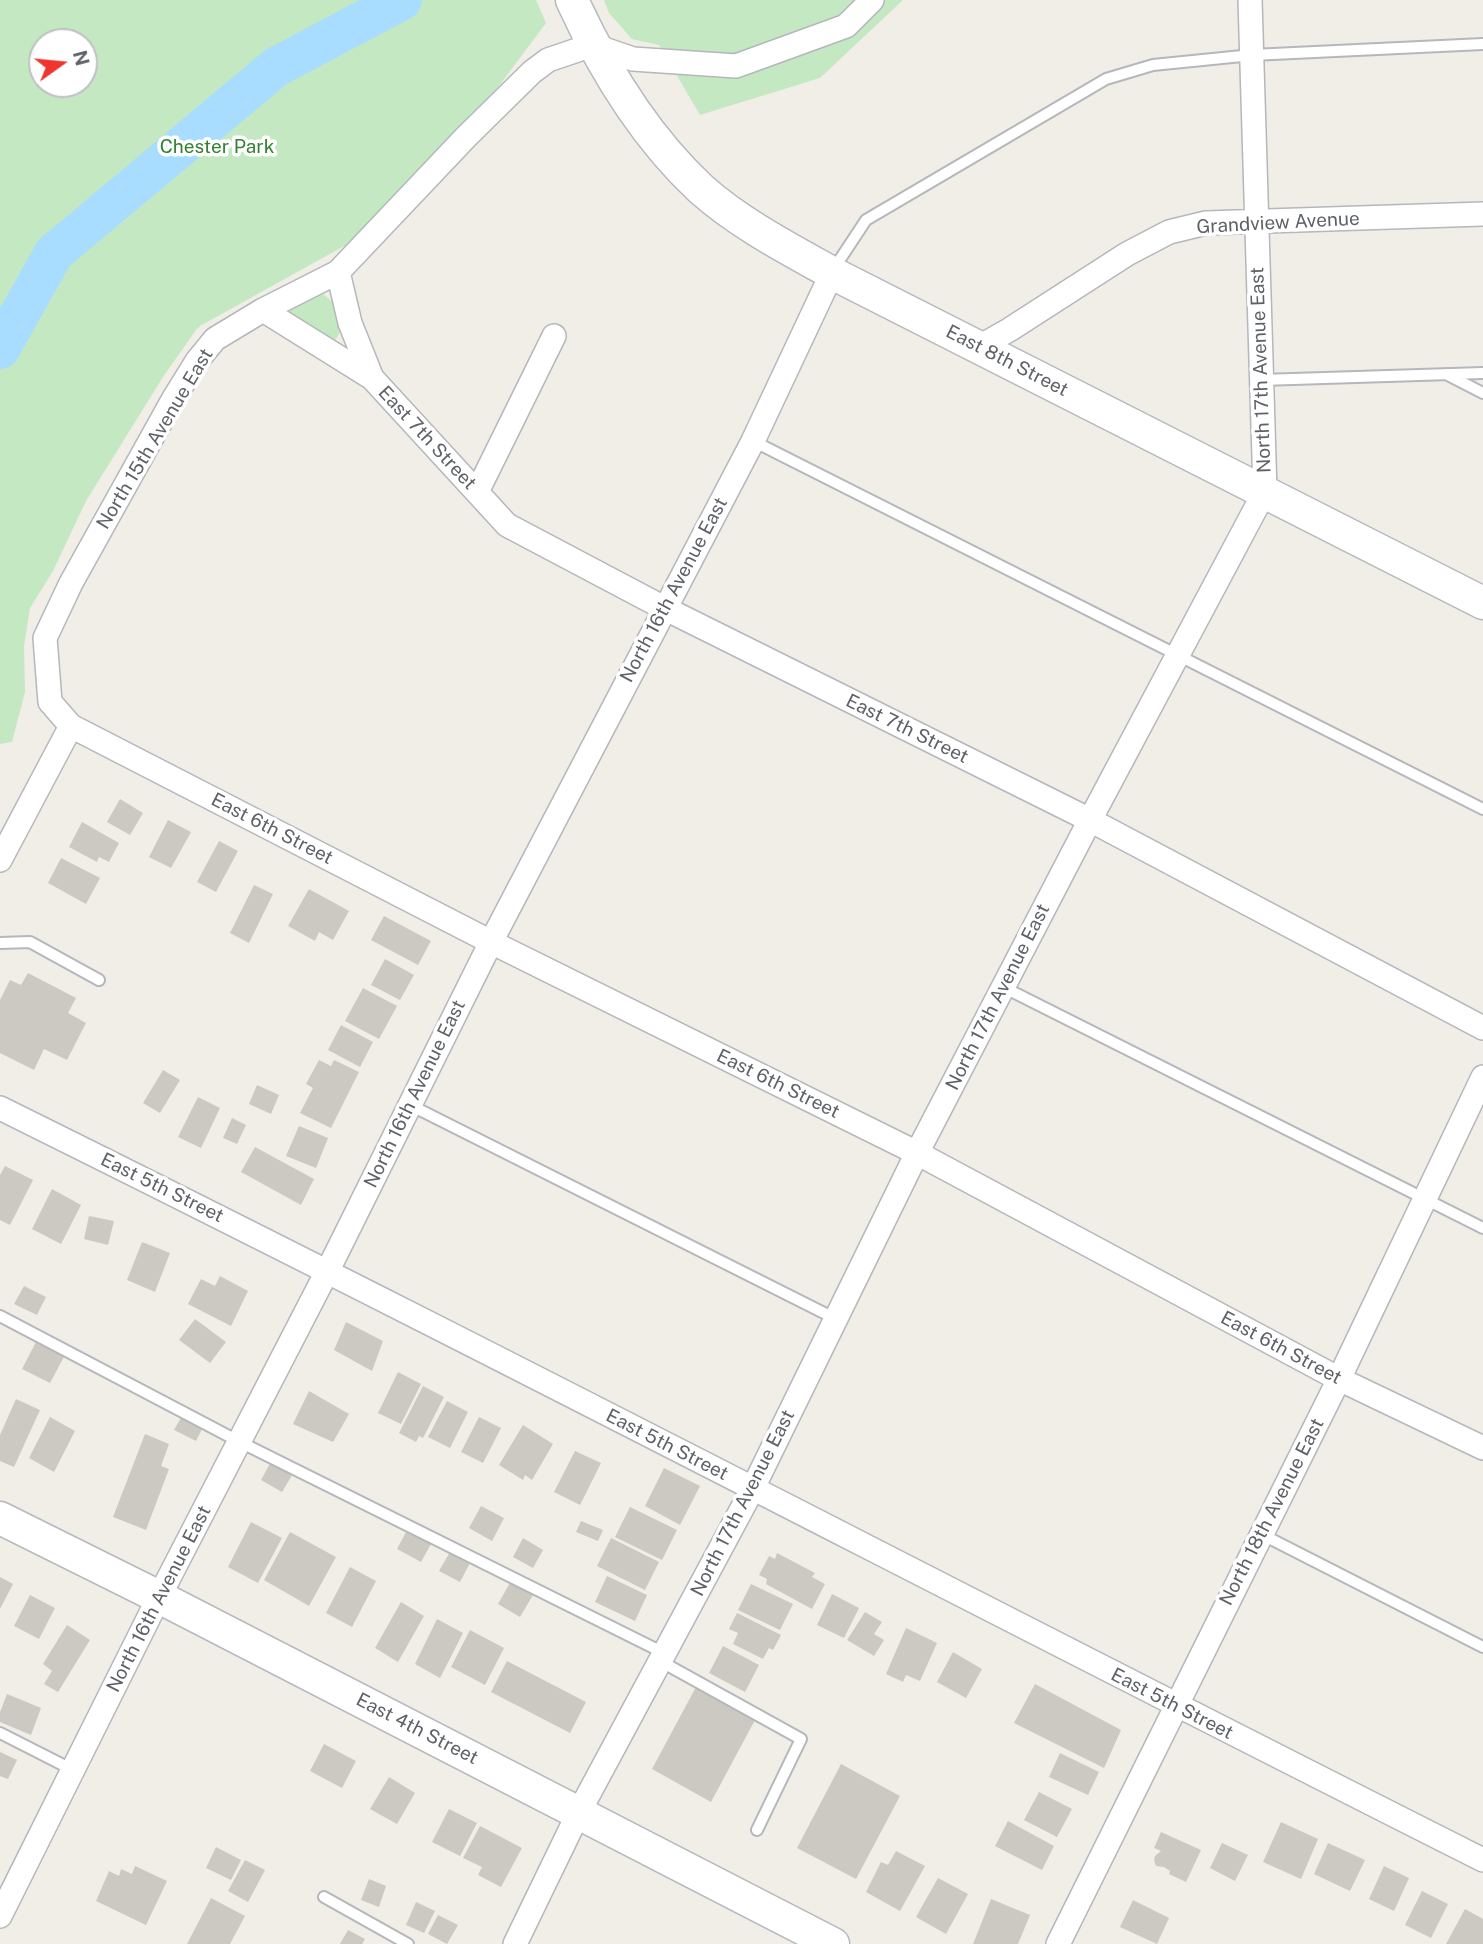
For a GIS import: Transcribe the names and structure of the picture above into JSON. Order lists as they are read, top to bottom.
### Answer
{
  "streets": {
    "street": [
      "Grandview Avenue",
      "East 8th Street",
      "North 17th Avenue East",
      "East 7th Street",
      "North 15th Avenue East",
      "North 16th Avenue East",
      "East 6th Street",
      "East 5th Street",
      "North 18th Avenue East",
      "East 4th Street"
    ]
  },
  "crossings": [
    ["Grandview Avenue", "East 8th Street"],
    ["Grandview Avenue", "North 17th Avenue East"],
    ["East 8th Street", "North 17th Avenue East"],
    ["East 8th Street", "North 15th Avenue East"],
    ["East 8th Street", "North 16th Avenue East"],
    ["North 17th Avenue East", "East 7th Street"],
    ["North 17th Avenue East", "East 6th Street"],
    ["North 17th Avenue East", "East 5th Street"],
    ["North 17th Avenue East", "East 4th Street"],
    ["East 7th Street", "North 15th Avenue East"],
    ["East 7th Street", "North 16th Avenue East"],
    ["North 15th Avenue East", "East 6th Street"],
    ["North 16th Avenue East", "East 6th Street"],
    ["North 16th Avenue East", "East 5th Street"],
    ["North 16th Avenue East", "East 4th Street"],
    ["East 6th Street", "North 18th Avenue East"],
    ["East 5th Street", "North 18th Avenue East"]
  ],
  "parks": ["Chester Park"],
  "north": "right"
}
